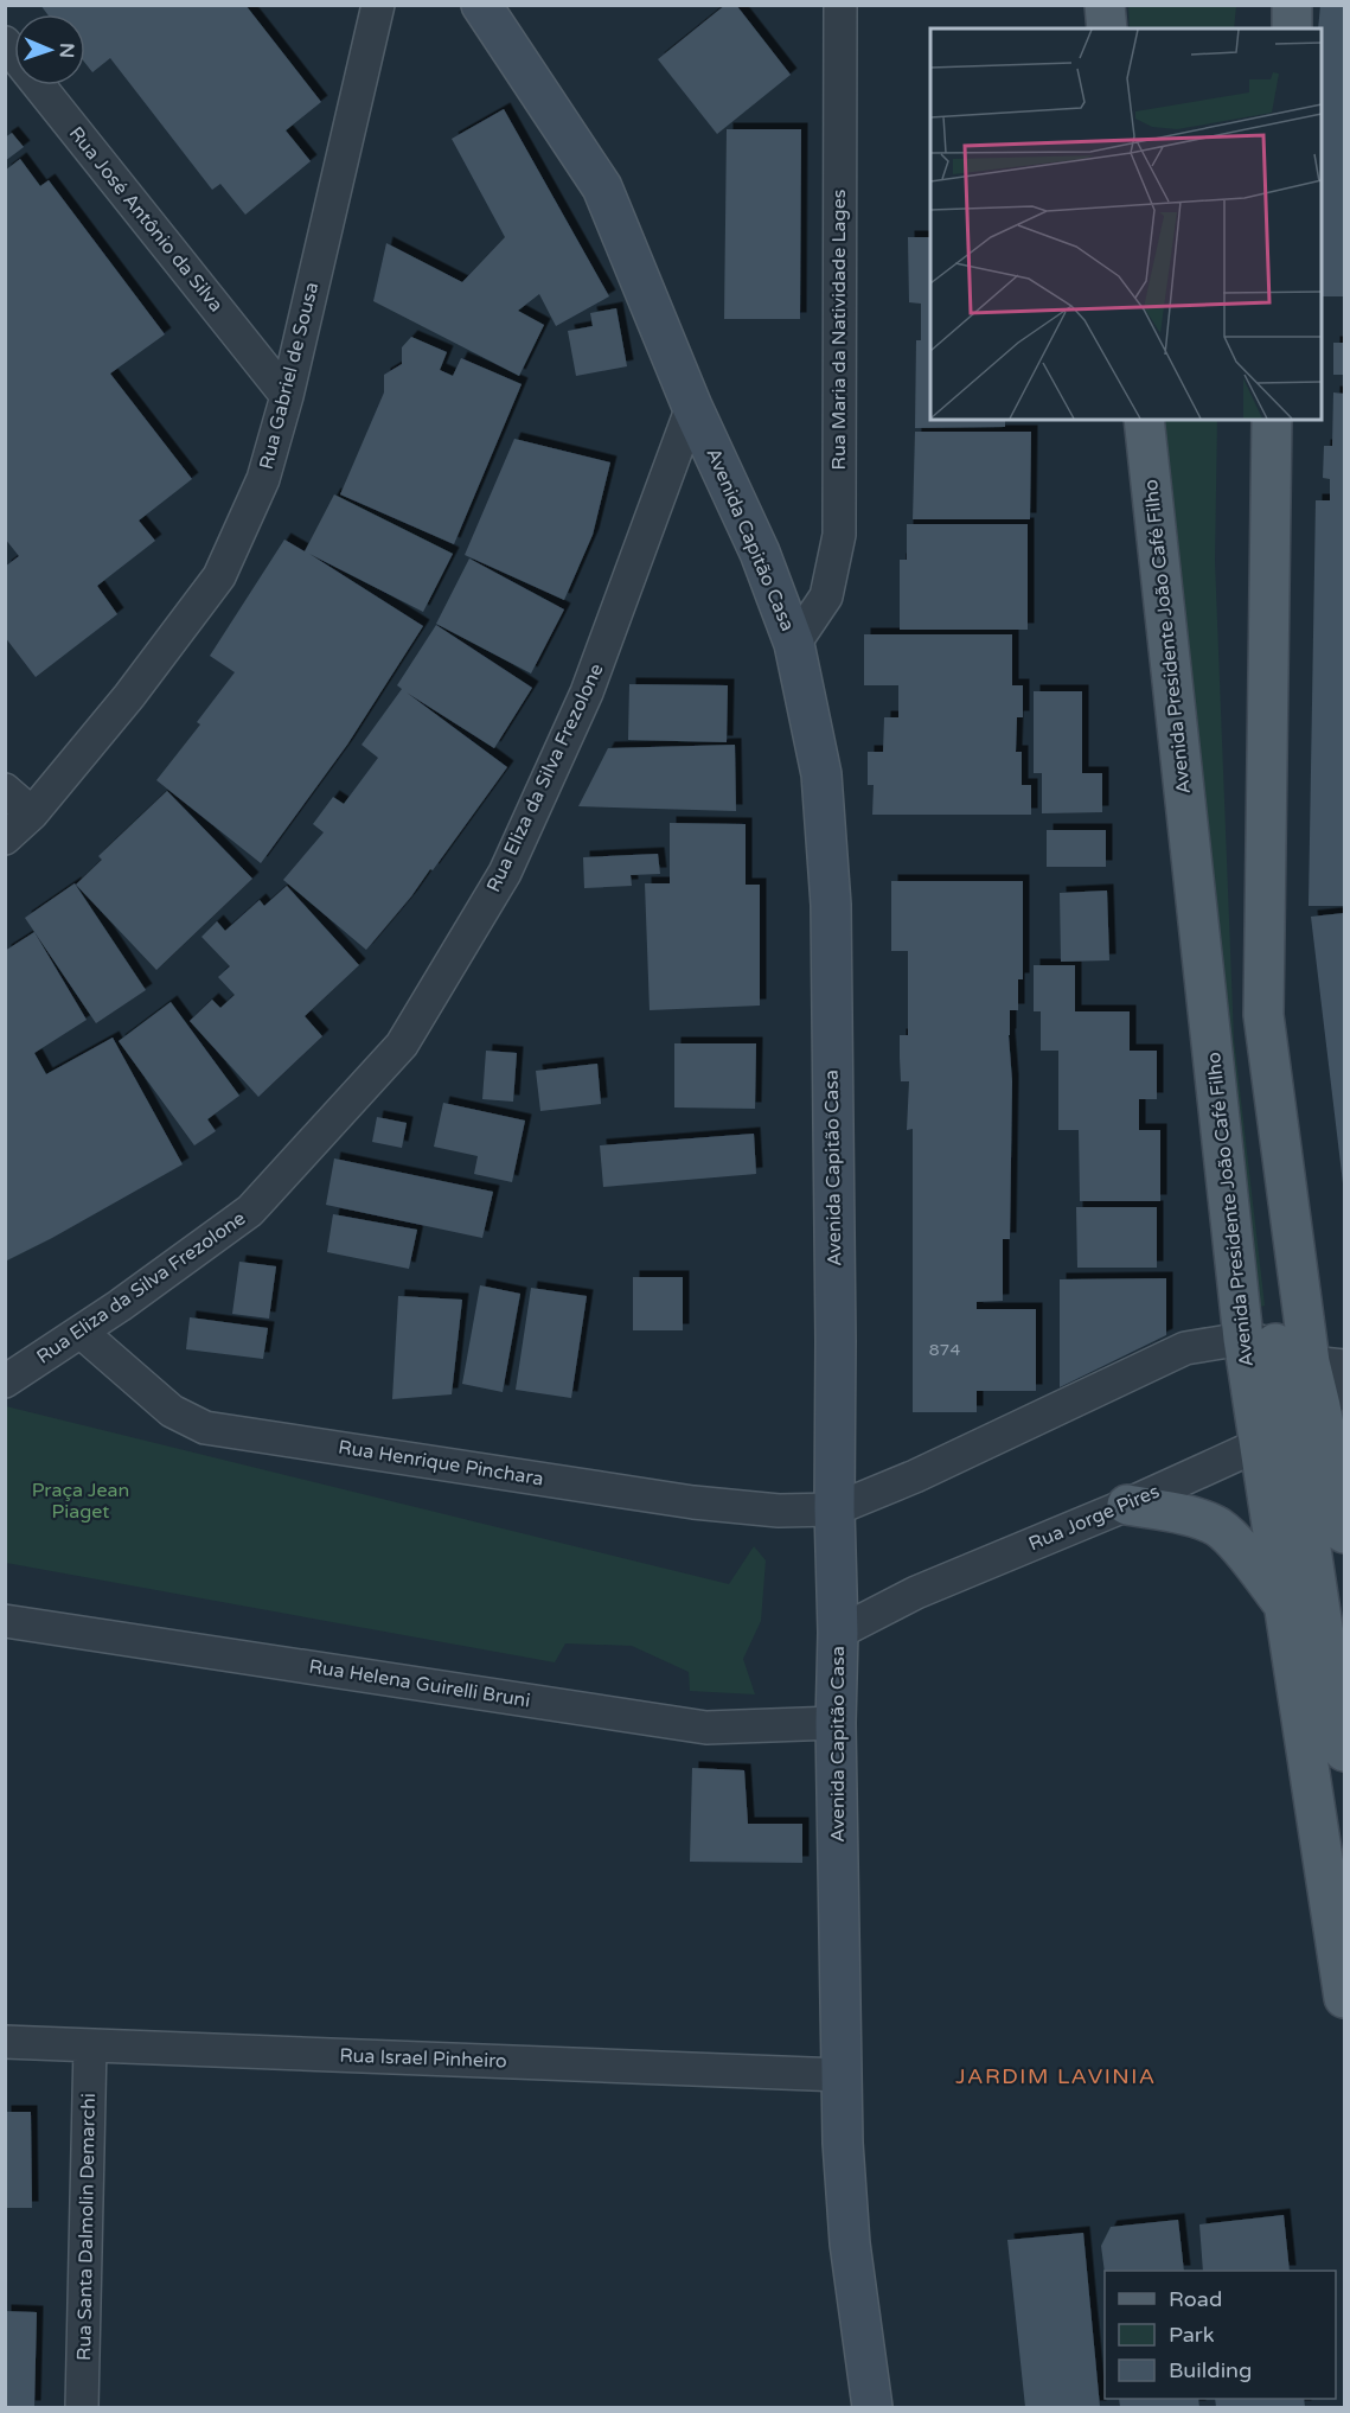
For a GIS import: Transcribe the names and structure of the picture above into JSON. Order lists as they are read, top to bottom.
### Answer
{
  "streets": {
    "main road": ["Avenida Capitão Casa", "Avenida Presidente João Café Filho"],
    "street": [
      "Rua José Antônio da Silva",
      "Rua Maria da Natividade Lages",
      "Rua Gabriel de Sousa",
      "Rua Eliza da Silva Frezolone",
      "Rua Henrique Pinchara",
      "Rua Jorge Pires",
      "Rua Helena Guirelli Bruni",
      "Rua Israel Pinheiro",
      "Rua Santa Dalmolin Demarchi"
    ]
  },
  "crossings": [
    ["Rua José Antônio da Silva", "Rua Gabriel de Sousa"],
    ["Rua Maria da Natividade Lages", "Avenida Capitão Casa"],
    ["Avenida Capitão Casa", "Rua Eliza da Silva Frezolone"],
    ["Avenida Capitão Casa", "Rua Henrique Pinchara"],
    ["Avenida Capitão Casa", "Rua Jorge Pires"],
    ["Avenida Capitão Casa", "Rua Helena Guirelli Bruni"],
    ["Avenida Capitão Casa", "Rua Israel Pinheiro"],
    ["Avenida Presidente João Café Filho", "Rua Jorge Pires"],
    ["Rua Eliza da Silva Frezolone", "Rua Henrique Pinchara"],
    ["Rua Israel Pinheiro", "Rua Santa Dalmolin Demarchi"]
  ],
  "districts": ["JARDIM LAVINIA"],
  "parks": ["Praça Jean Piaget"],
  "house_numbers": ["874"],
  "legend": ["Road", "Park", "Building"],
  "north": "right"
}
